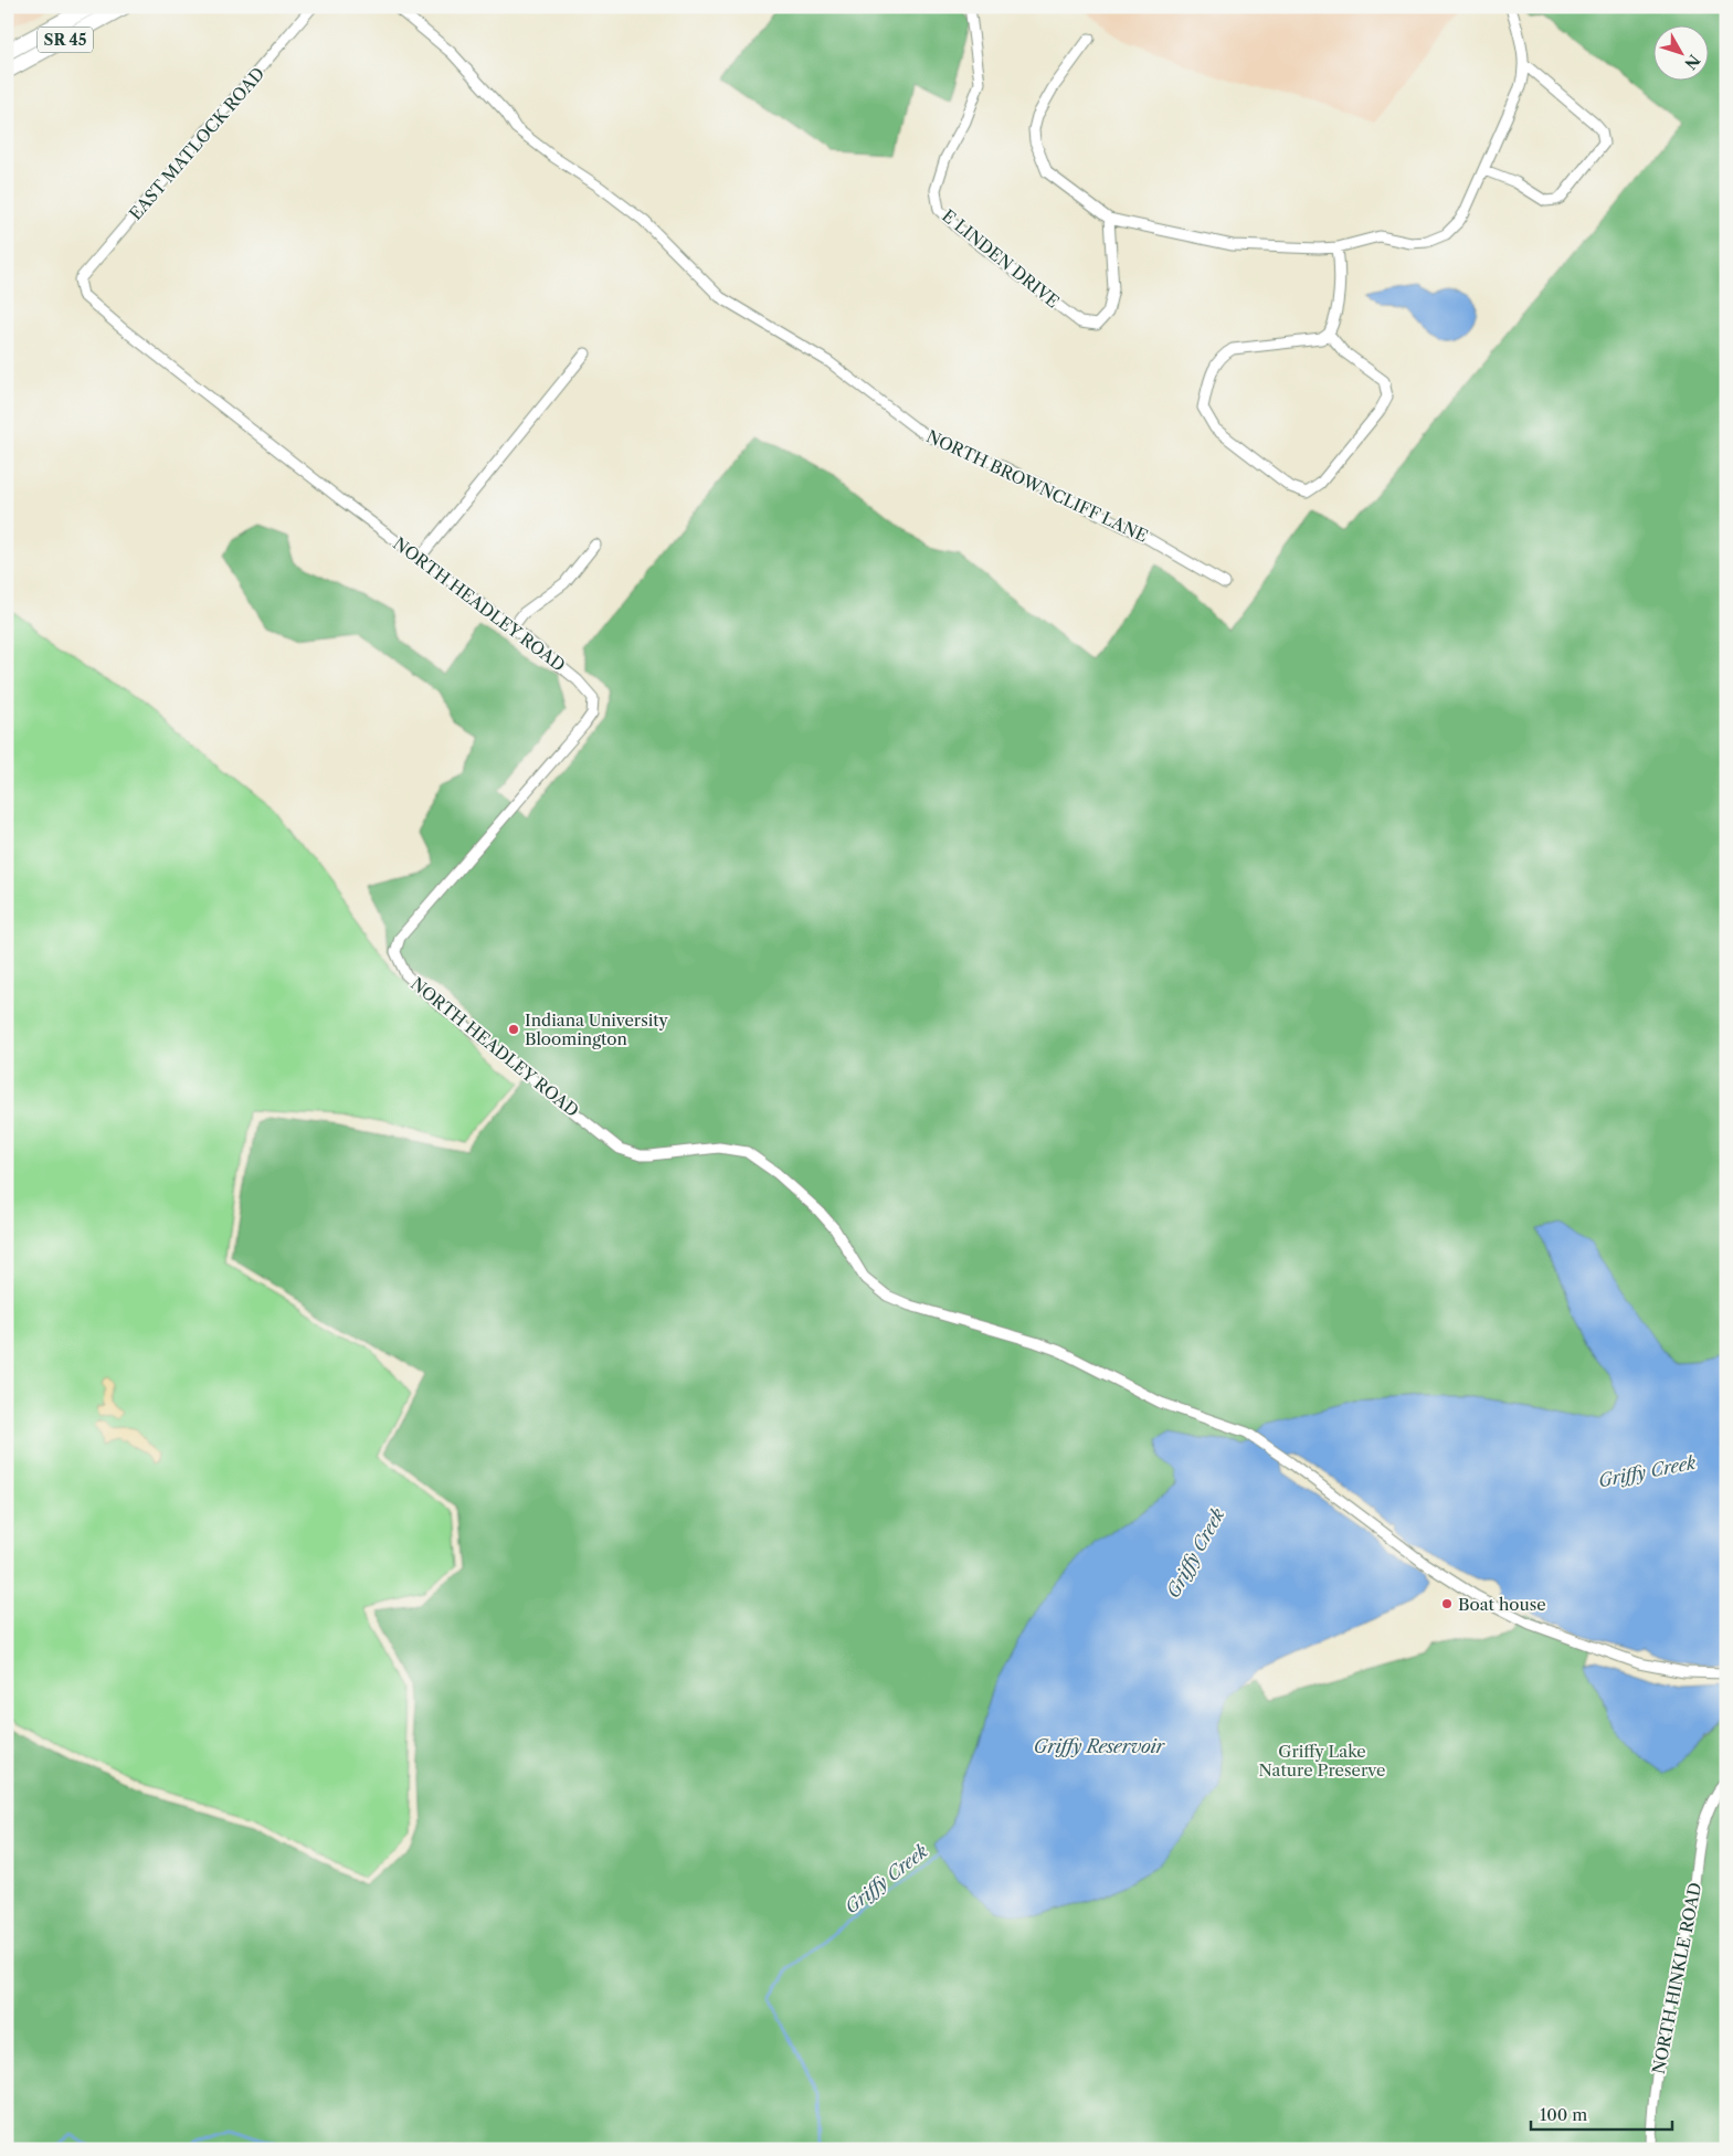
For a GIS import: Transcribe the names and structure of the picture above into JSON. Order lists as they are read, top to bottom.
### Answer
{
  "streets": {
    "highway": ["SR 45"],
    "street": [
      "EAST MATLOCK ROAD",
      "E LINDEN DRIVE",
      "NORTH BROWNCLIFF LANE",
      "NORTH HEADLEY ROAD",
      "NORTH HINKLE ROAD"
    ]
  },
  "crossings": [
    ["EAST MATLOCK ROAD", "NORTH HEADLEY ROAD"]
  ],
  "water": ["Griffy Creek", "Griffy Reservoir"],
  "parks": ["Griffy Lake Nature Preserve"],
  "places": ["Indiana University Bloomington", "Boat house"],
  "scale_bar": "100 m",
  "north": "bottom right"
}
